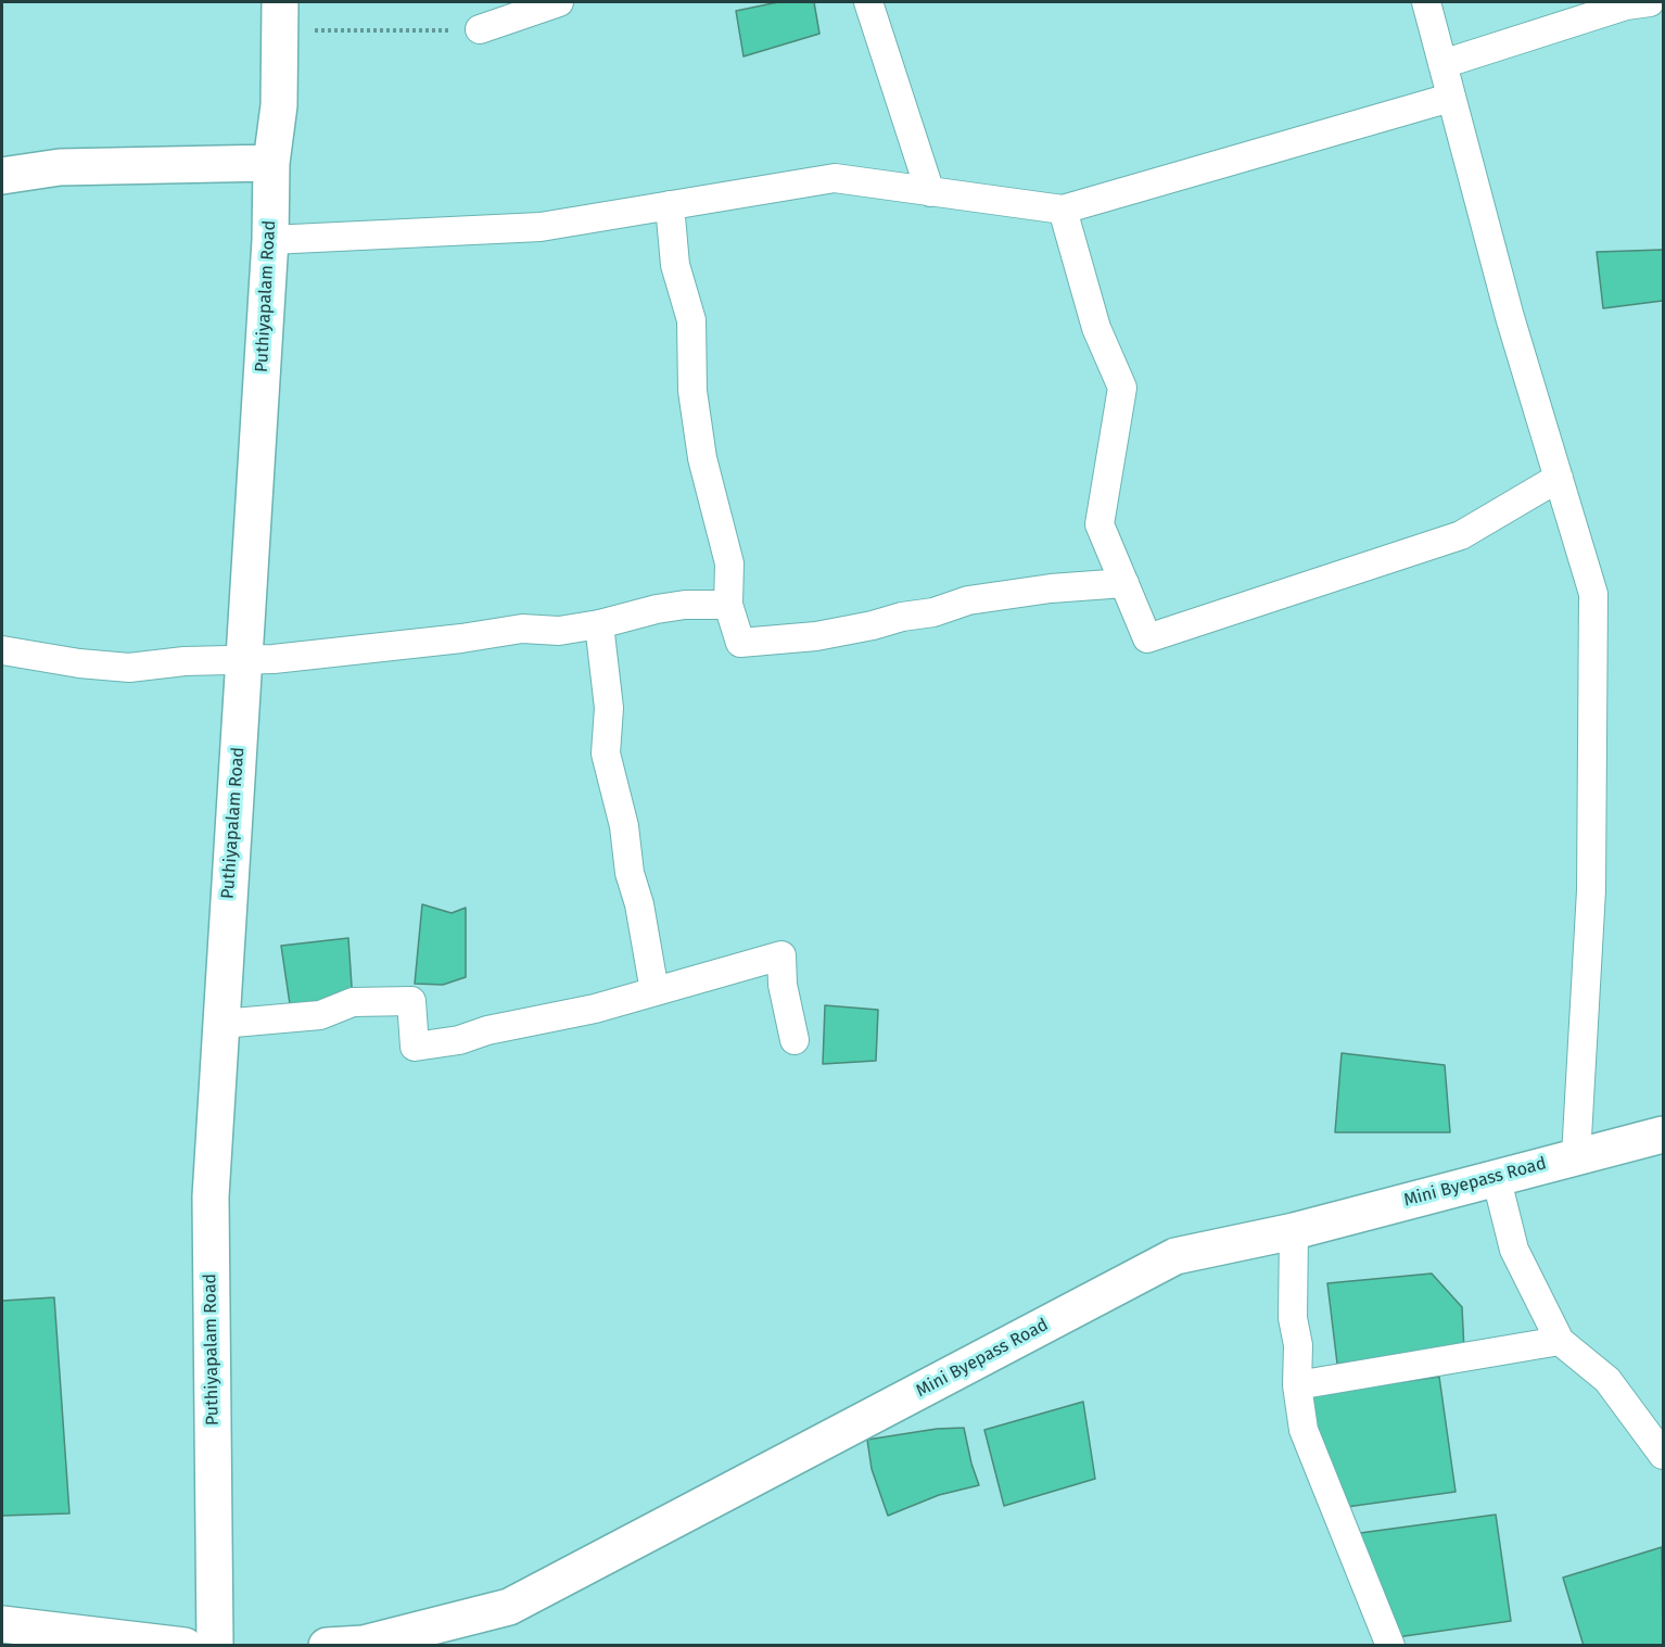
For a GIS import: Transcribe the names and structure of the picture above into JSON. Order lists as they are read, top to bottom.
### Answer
{
  "streets": {
    "street": ["Puthiyapalam Road", "Mini Byepass Road"]
  }
}
